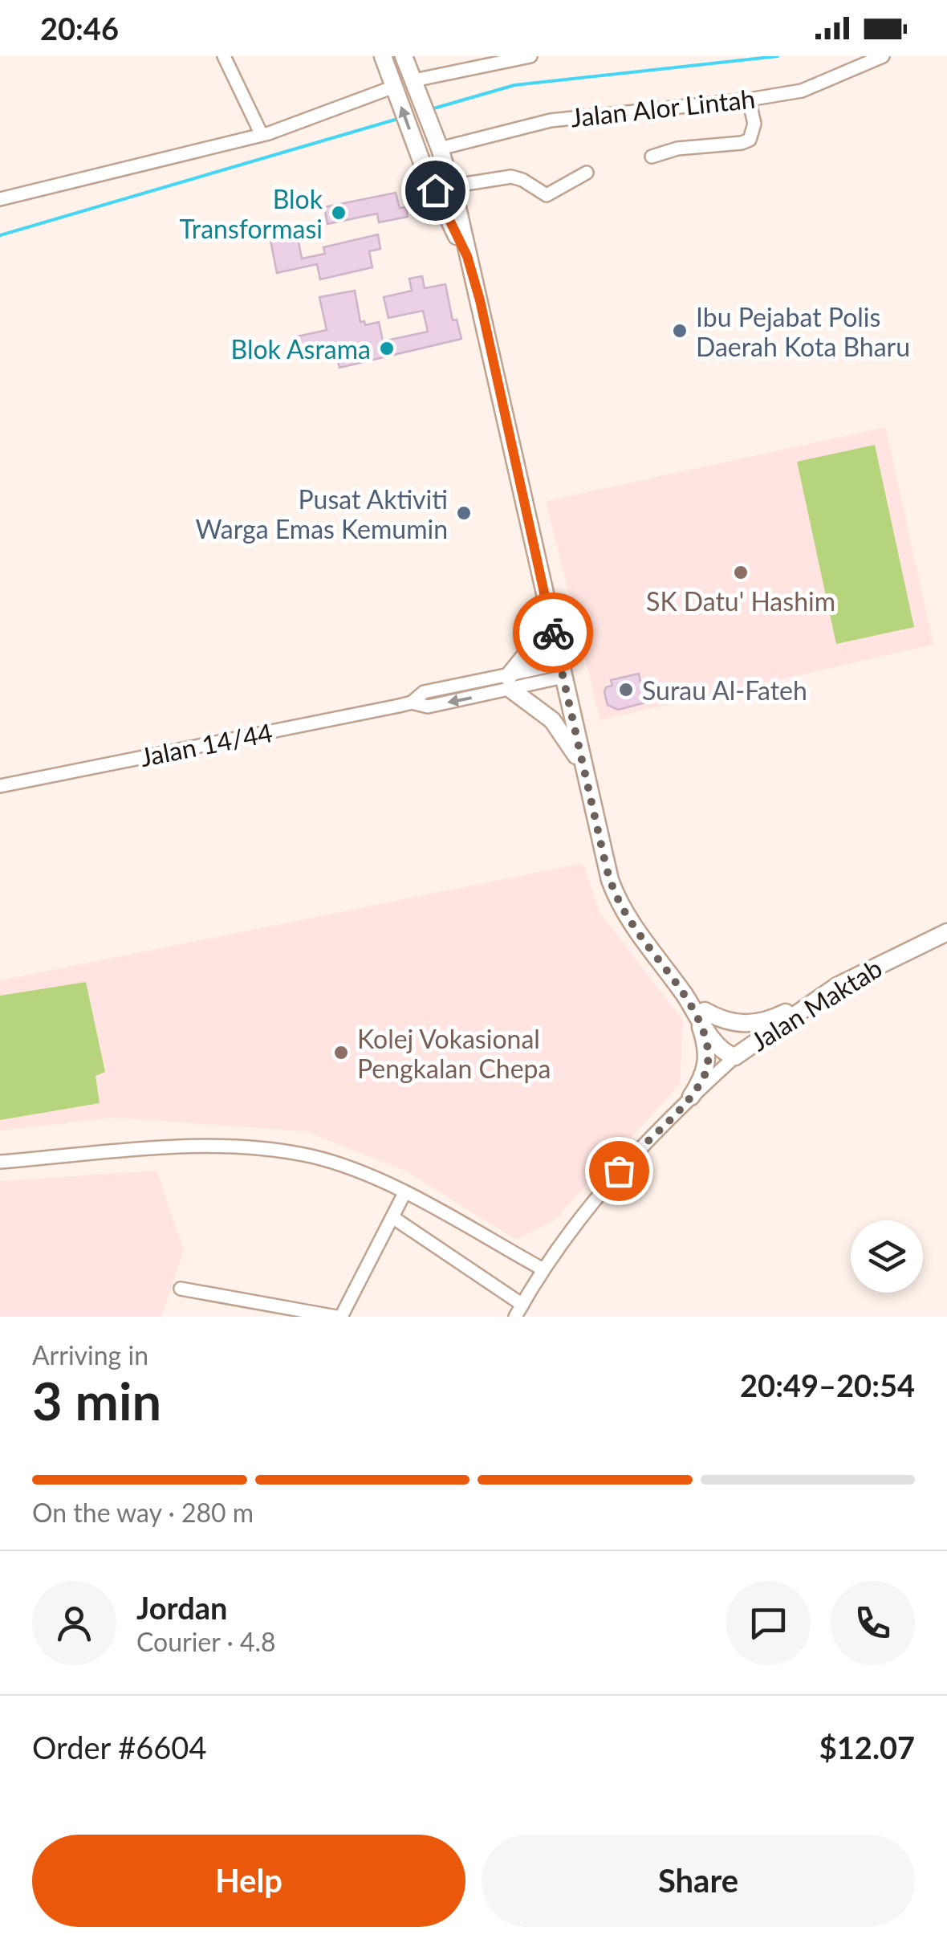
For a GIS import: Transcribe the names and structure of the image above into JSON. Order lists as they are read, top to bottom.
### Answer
{
  "streets": {
    "main road": ["Jalan Maktab"],
    "street": ["Jalan Alor Lintah", "Jalan 14/44"]
  },
  "places": [
    "Blok Transformasi",
    "Ibu Pejabat Polis Daerah Kota Bharu",
    "Blok Asrama",
    "Pusat Aktiviti Warga Emas Kemumin",
    "SK Datu' Hashim",
    "Surau Al-Fateh",
    "Kolej Vokasional Pengkalan Chepa"
  ],
  "page": {
    "status": "20:46",
    "heading": ["3 min", "Arriving in", "20:49–20:54"],
    "panel": [
      "Jordan",
      "Courier · 4.8",
      "Order #6604",
      "$12.07"
    ],
    "bar": "On the way · 280 m",
    "buttons": ["Help", "Share"]
  }
}
